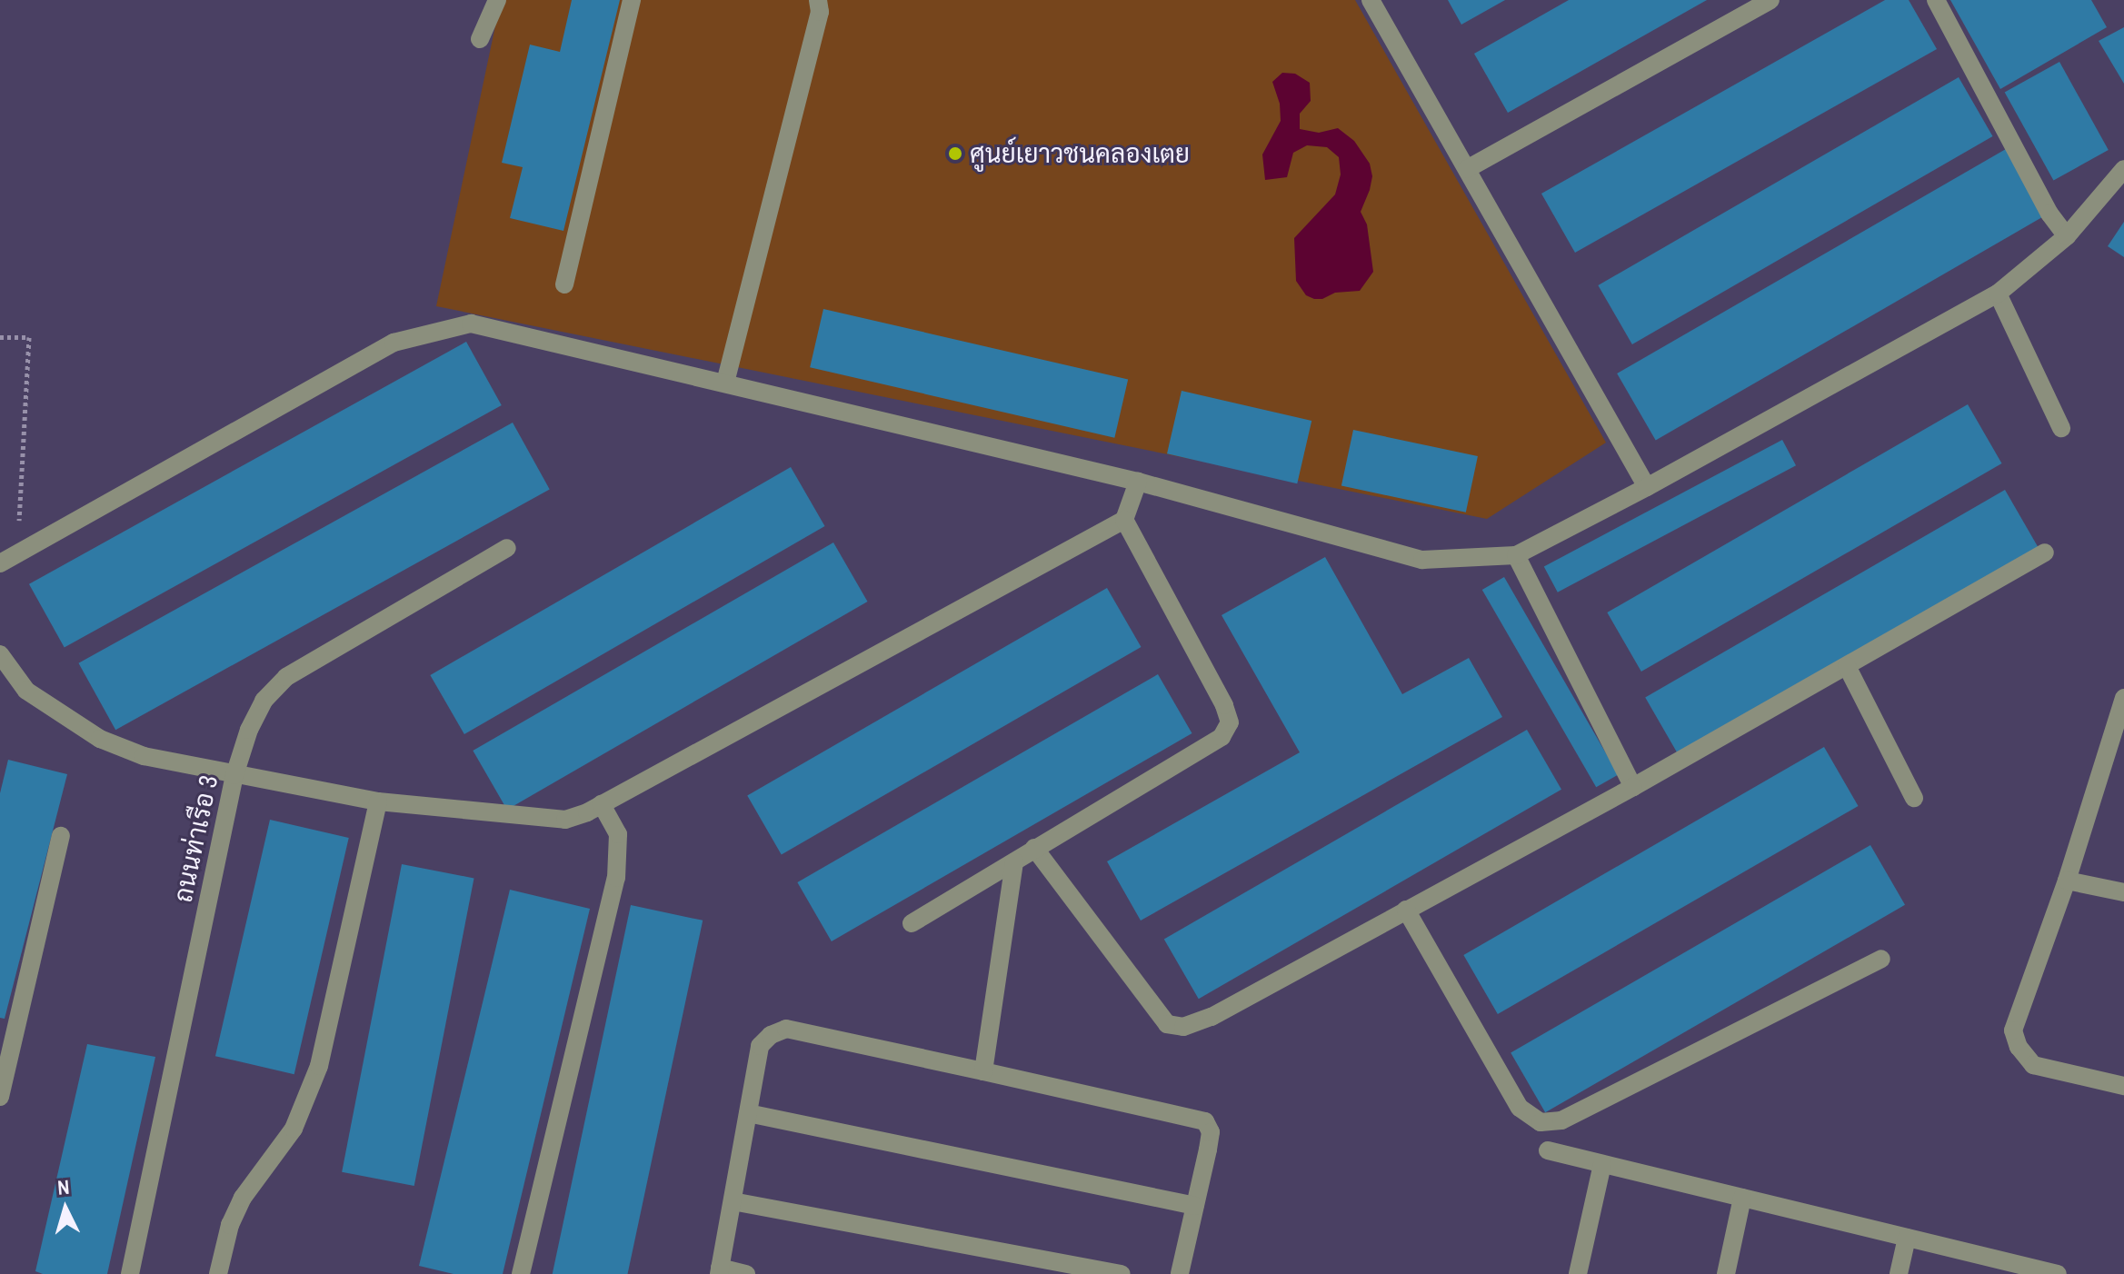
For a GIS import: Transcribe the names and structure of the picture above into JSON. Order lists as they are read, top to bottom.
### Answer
{
  "streets": {
    "street": ["ถนนท่าเรือ 3"]
  },
  "places": ["ศูนย์เยาวชนคลองเตย"],
  "north": "top"
}
